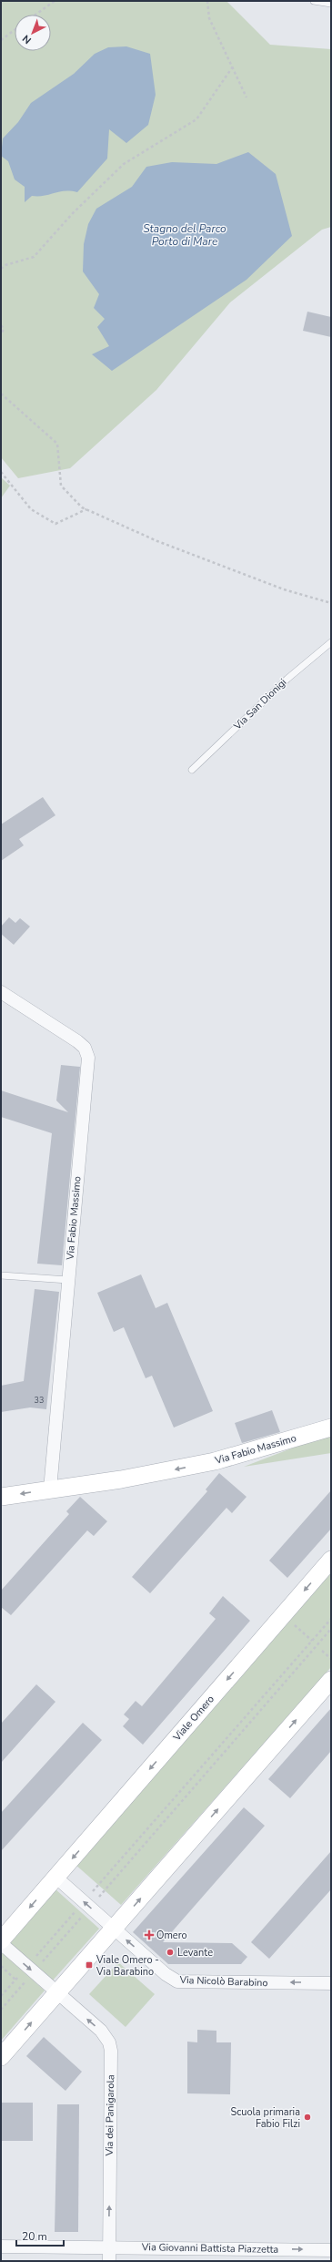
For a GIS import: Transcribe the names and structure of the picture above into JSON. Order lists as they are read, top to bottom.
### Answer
{
  "streets": {
    "street": [
      "Via Fabio Massimo",
      "Viale Omero",
      "Via Nicolò Barabino",
      "Via dei Panigarola",
      "Via Giovanni Battista Piazzetta"
    ],
    "lane": ["Via San Dionigi"]
  },
  "crossings": [
    ["Via dei Panigarola", "Via Giovanni Battista Piazzetta"]
  ],
  "one_way": [
    "Via Fabio Massimo",
    "Via Nicolò Barabino",
    "Via dei Panigarola",
    "Via Giovanni Battista Piazzetta"
  ],
  "water": ["Stagno del Parco Porto di Mare"],
  "places": {
    "health": ["Omero"],
    "other": ["Levante", "Scuola primaria Fabio Filzi"],
    "transit": ["Viale Omero - Via Barabino"]
  },
  "house_numbers": ["33"],
  "scale_bar": "20 m",
  "north": "bottom left"
}
